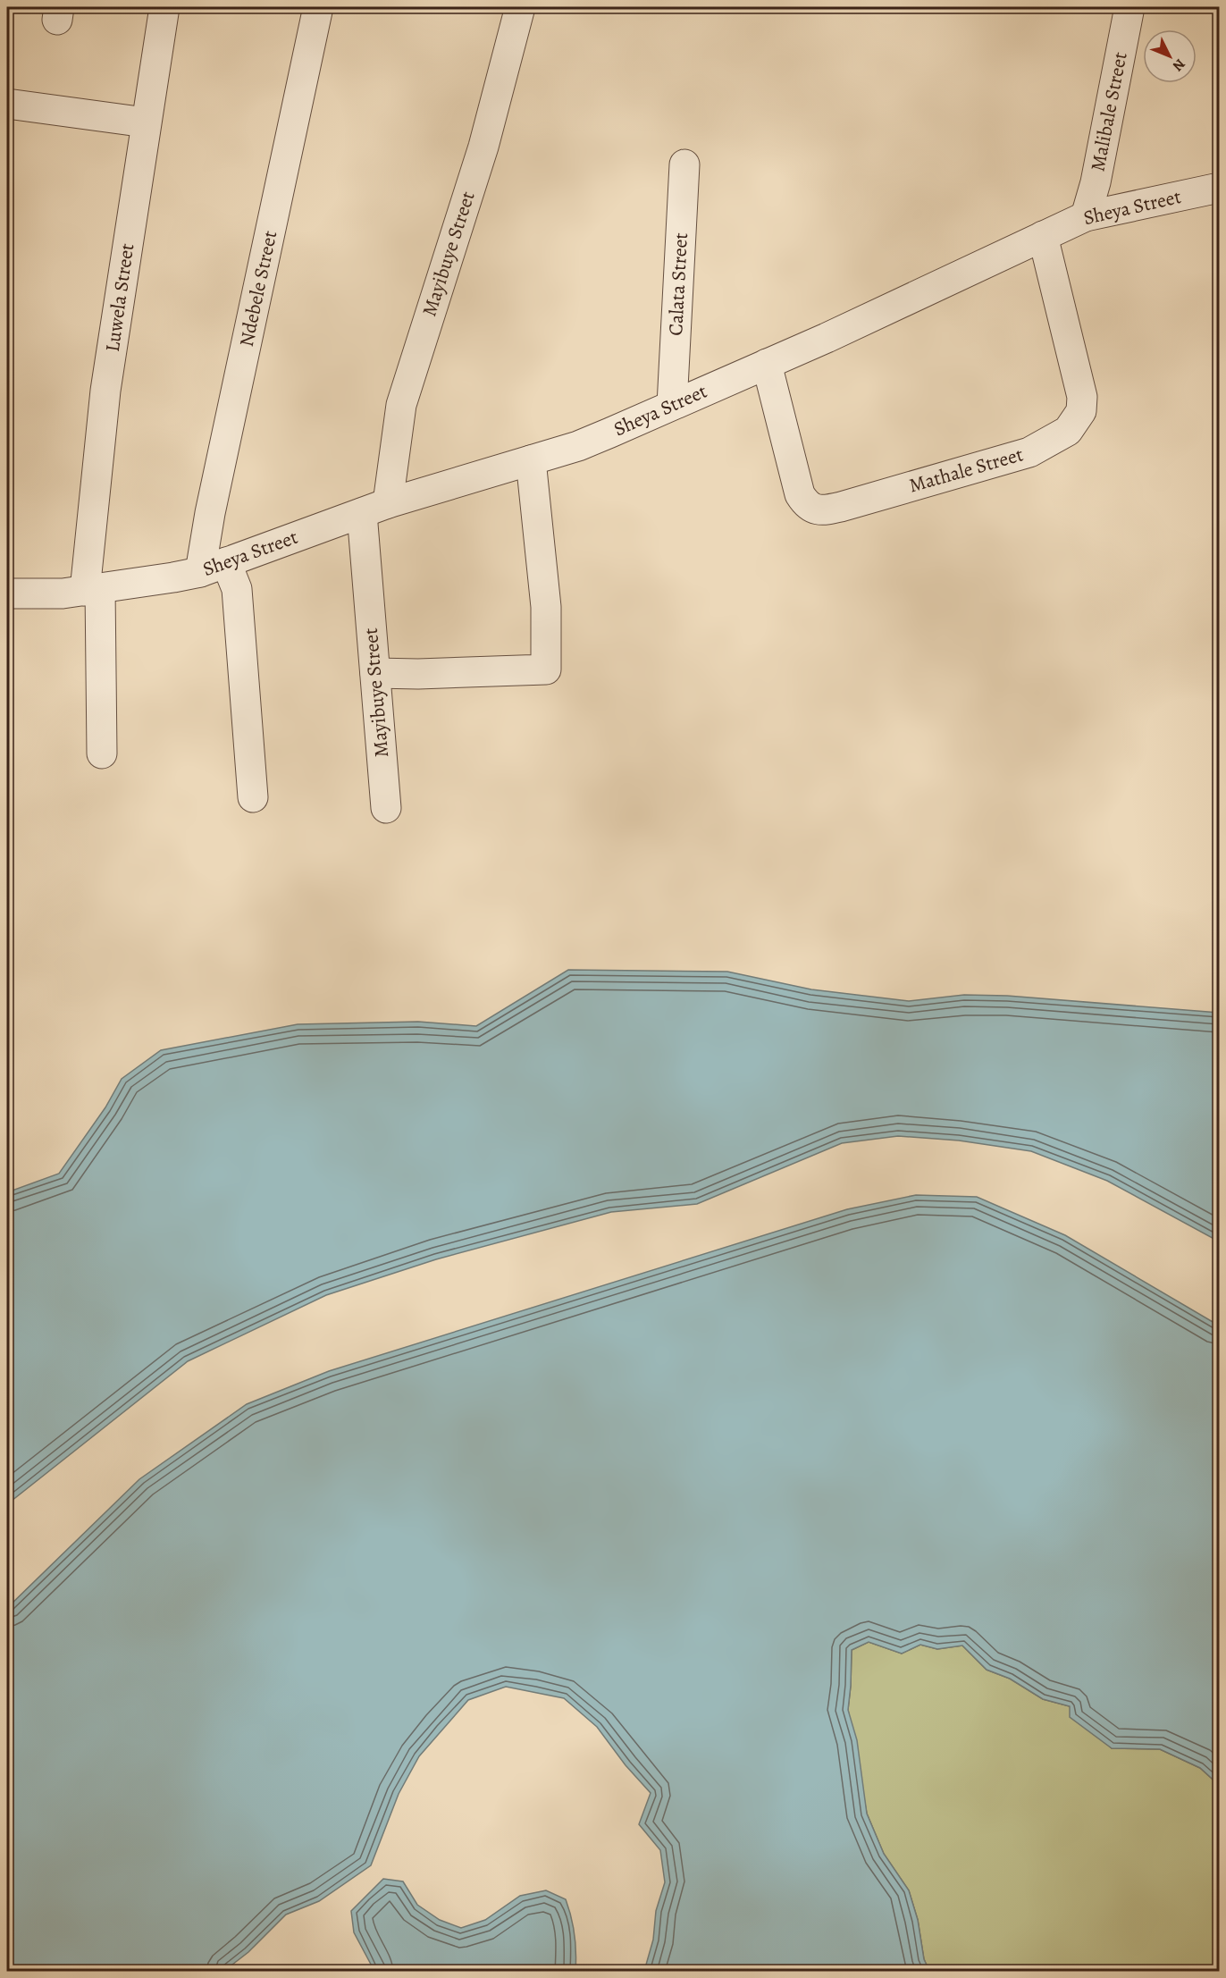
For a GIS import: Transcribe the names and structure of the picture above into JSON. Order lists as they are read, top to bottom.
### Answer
{
  "streets": {
    "street": [
      "Malibale Street",
      "Sheya Street",
      "Mayibuye Street",
      "Calata Street",
      "Ndebele Street",
      "Luwela Street",
      "Mathale Street"
    ]
  },
  "crossings": [
    ["Malibale Street", "Sheya Street"],
    ["Sheya Street", "Mayibuye Street"],
    ["Sheya Street", "Calata Street"],
    ["Sheya Street", "Ndebele Street"],
    ["Sheya Street", "Luwela Street"],
    ["Sheya Street", "Mathale Street"]
  ],
  "north": "bottom right"
}
